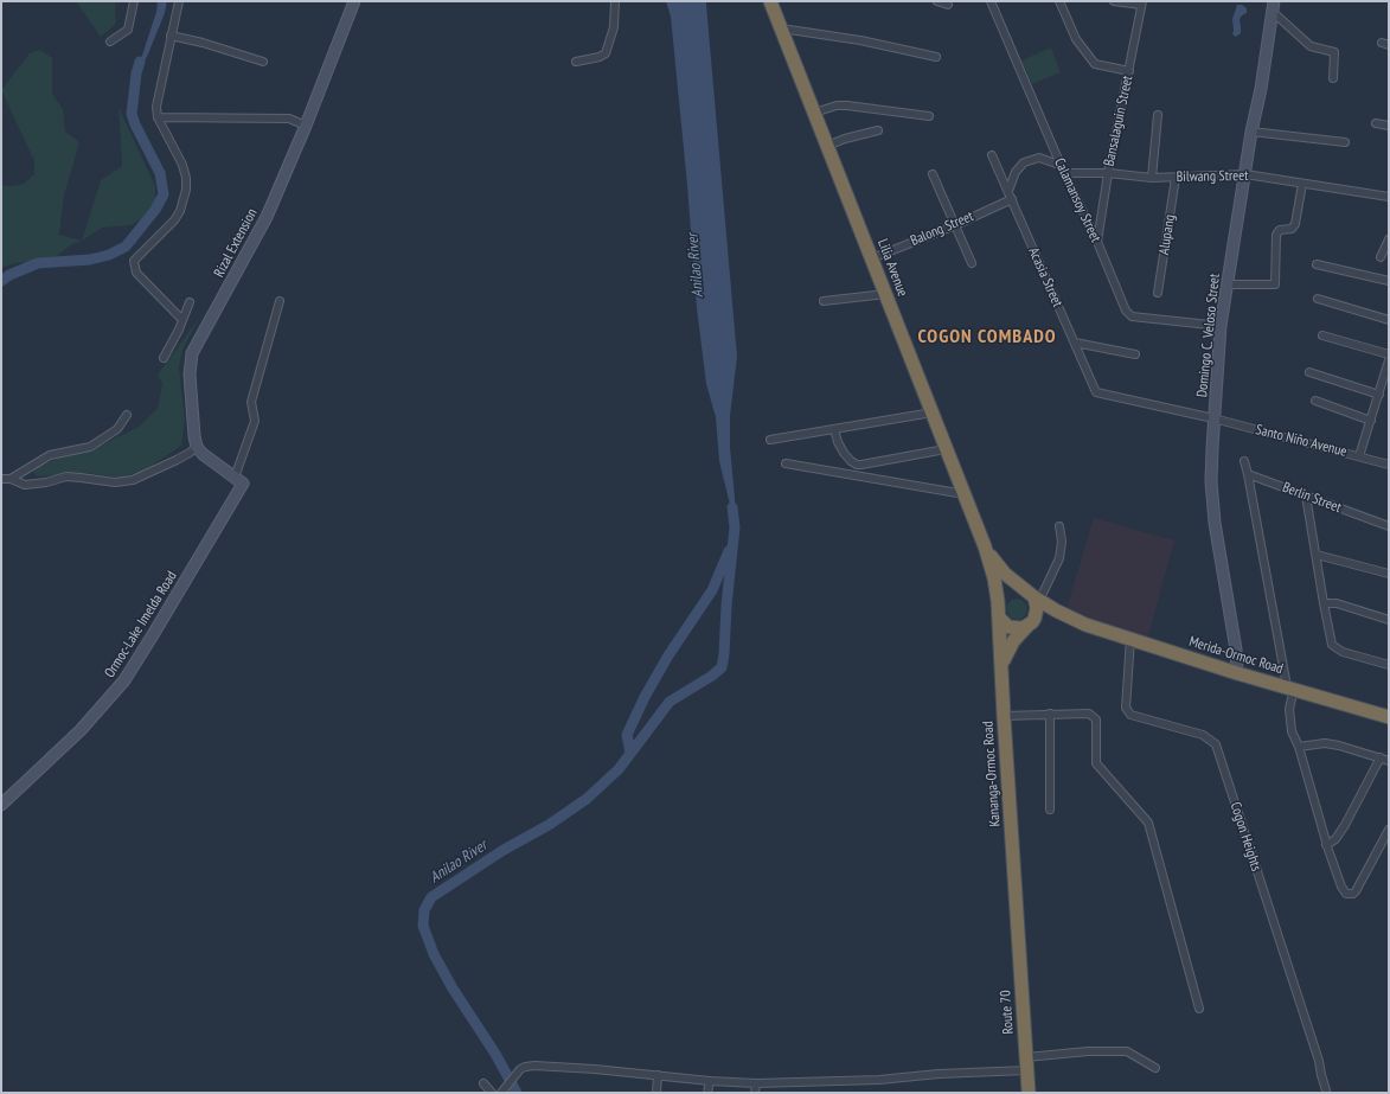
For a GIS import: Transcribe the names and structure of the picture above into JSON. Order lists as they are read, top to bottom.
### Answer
{
  "streets": {
    "highway": [
      "Lilia Avenue",
      "Merida-Ormoc Road",
      "Kananga-Ormoc Road",
      "Route 70"
    ],
    "street": [
      "Bansalaguin Street",
      "Bilwang Street",
      "Calamansoy Street",
      "Balong Street",
      "Alupang",
      "Rizal Extension",
      "Acasia Street",
      "Domingo C. Veloso Street",
      "Santo Niño Avenue",
      "Berlin Street",
      "Ormoc-Lake Imelda Road",
      "Cogon Heights"
    ]
  },
  "crossings": [
    ["Bansalaguin Street", "Bilwang Street"],
    ["Bansalaguin Street", "Calamansoy Street"],
    ["Bilwang Street", "Calamansoy Street"],
    ["Bilwang Street", "Alupang"],
    ["Bilwang Street", "Domingo C. Veloso Street"],
    ["Calamansoy Street", "Domingo C. Veloso Street"],
    ["Balong Street", "Lilia Avenue"],
    ["Balong Street", "Acasia Street"],
    ["Lilia Avenue", "Merida-Ormoc Road"],
    ["Acasia Street", "Domingo C. Veloso Street"],
    ["Acasia Street", "Santo Niño Avenue"],
    ["Domingo C. Veloso Street", "Santo Niño Avenue"],
    ["Domingo C. Veloso Street", "Merida-Ormoc Road"],
    ["Merida-Ormoc Road", "Kananga-Ormoc Road"],
    ["Merida-Ormoc Road", "Cogon Heights"],
    ["Kananga-Ormoc Road", "Route 70"]
  ],
  "districts": ["COGON COMBADO"],
  "water": ["Anilao River"]
}
